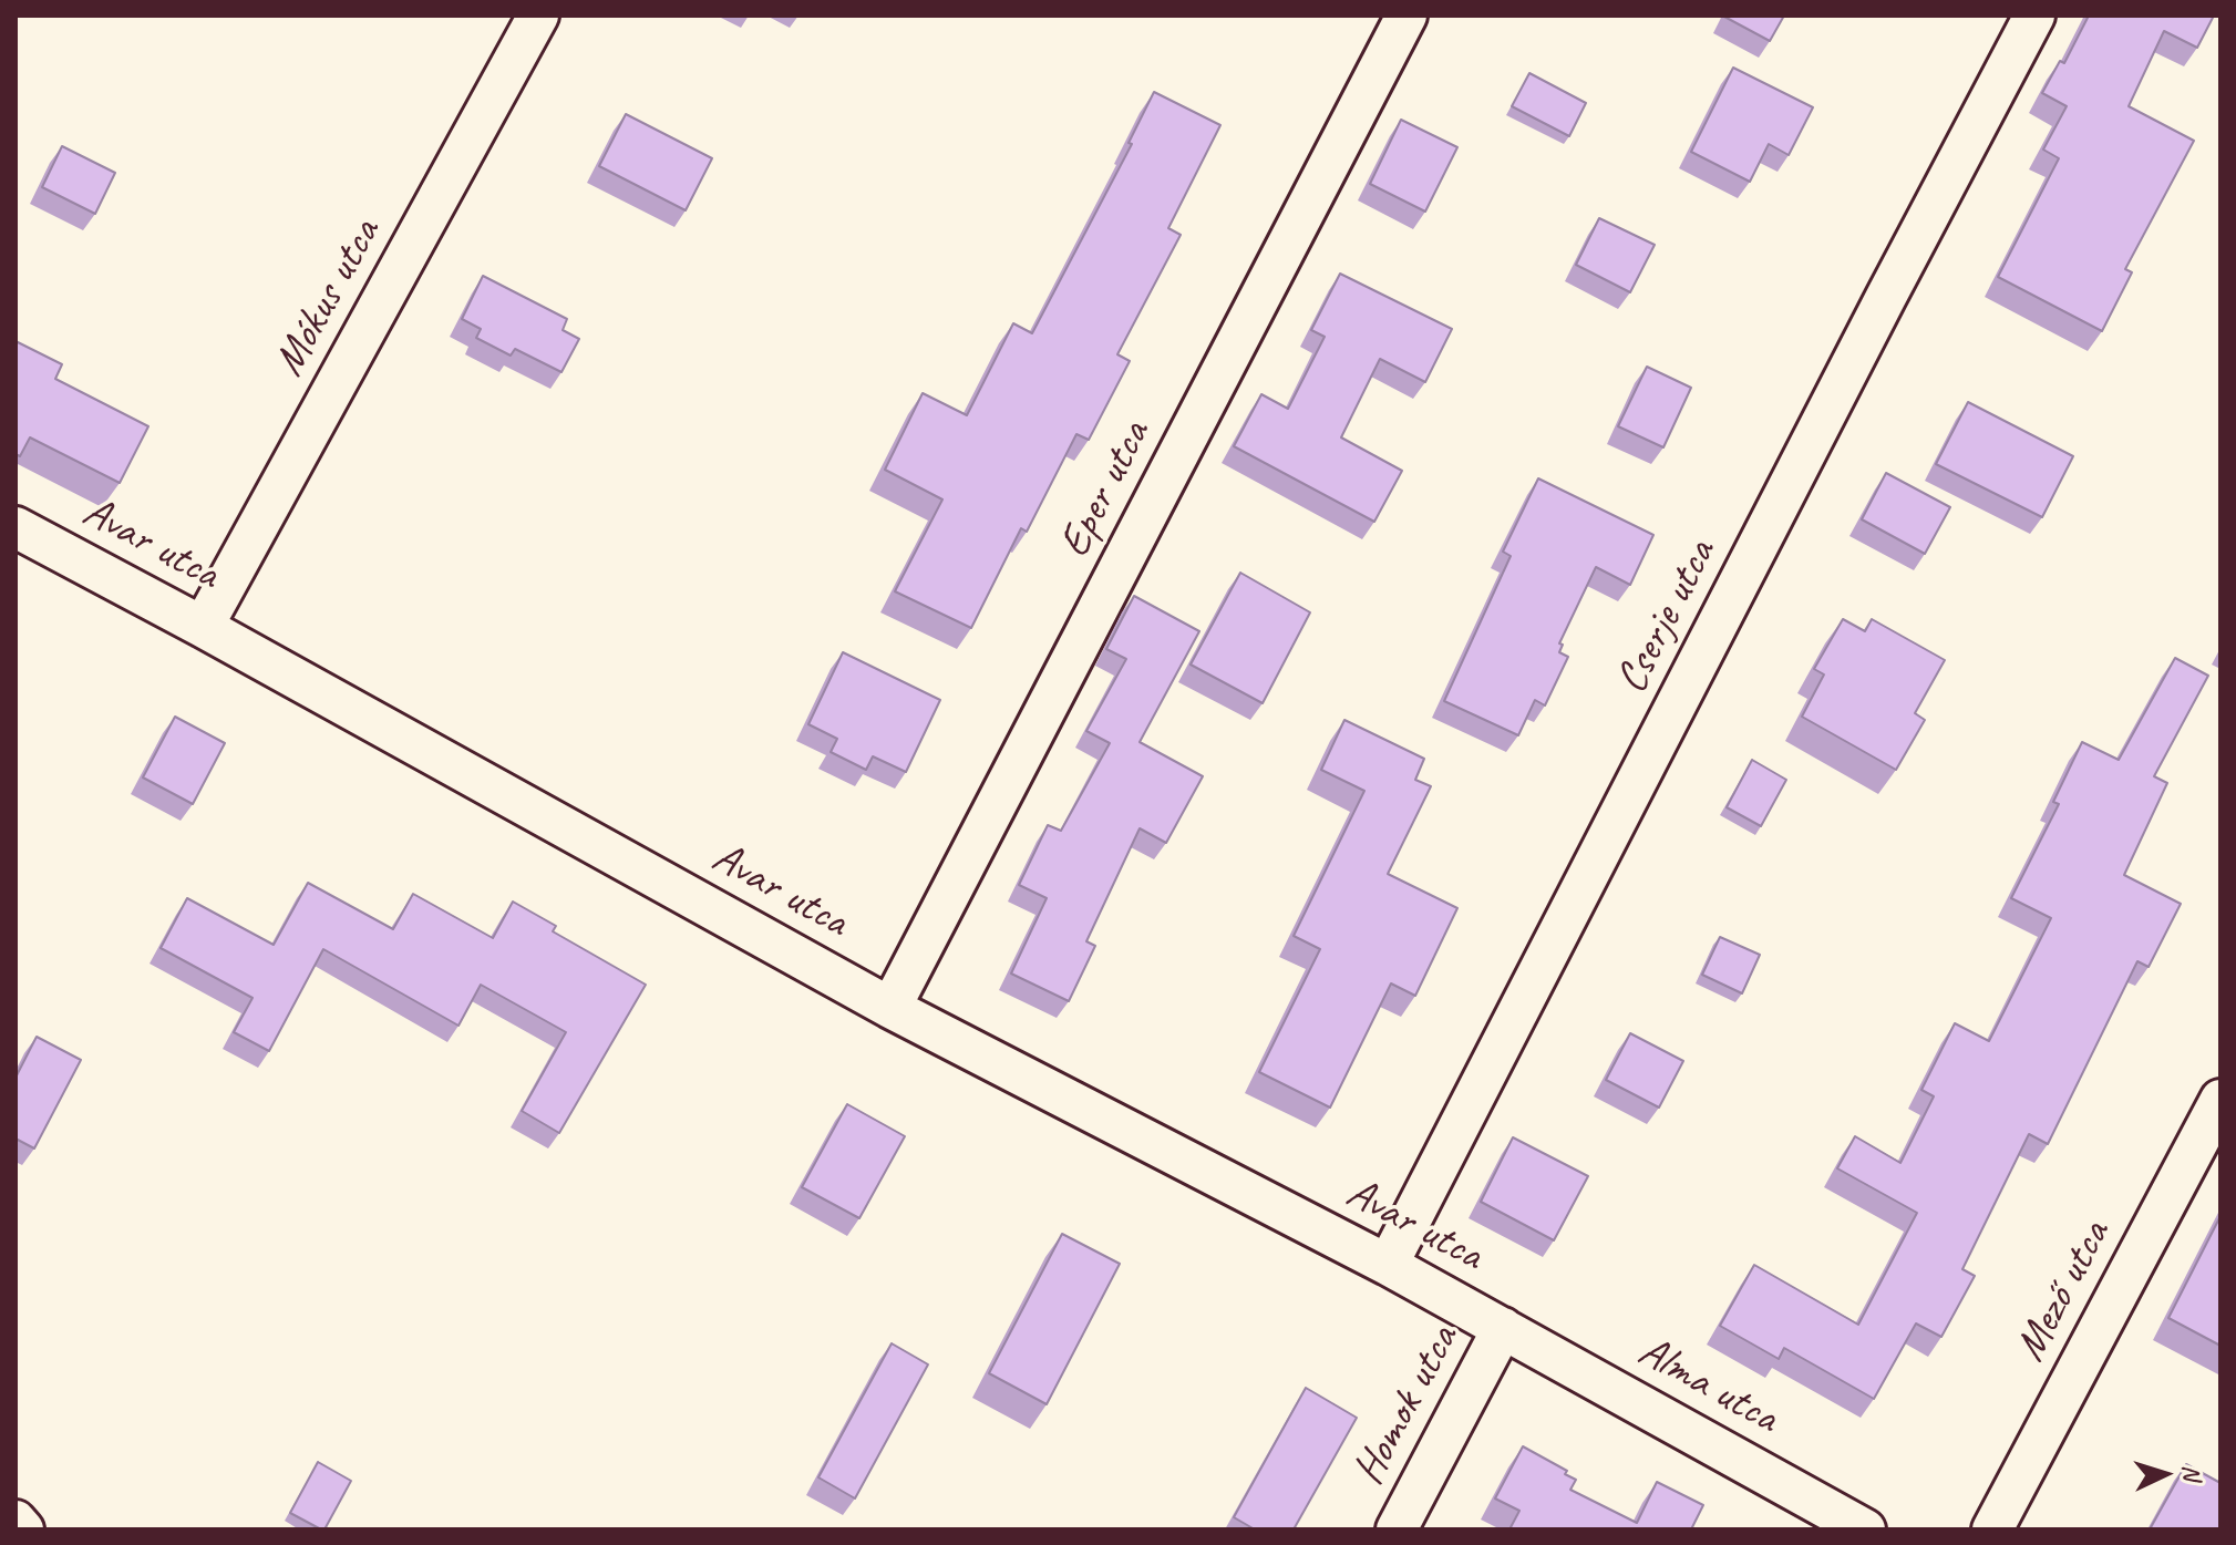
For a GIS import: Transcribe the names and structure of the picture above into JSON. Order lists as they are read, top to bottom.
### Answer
{
  "streets": {
    "street": [
      "Mókus utca",
      "Eper utca",
      "Avar utca",
      "Cserje utca",
      "Mező utca",
      "Alma utca",
      "Homok utca"
    ]
  },
  "crossings": [
    ["Mókus utca", "Avar utca"],
    ["Eper utca", "Avar utca"],
    ["Avar utca", "Cserje utca"],
    ["Avar utca", "Alma utca"],
    ["Avar utca", "Homok utca"],
    ["Alma utca", "Homok utca"]
  ],
  "north": "right"
}
